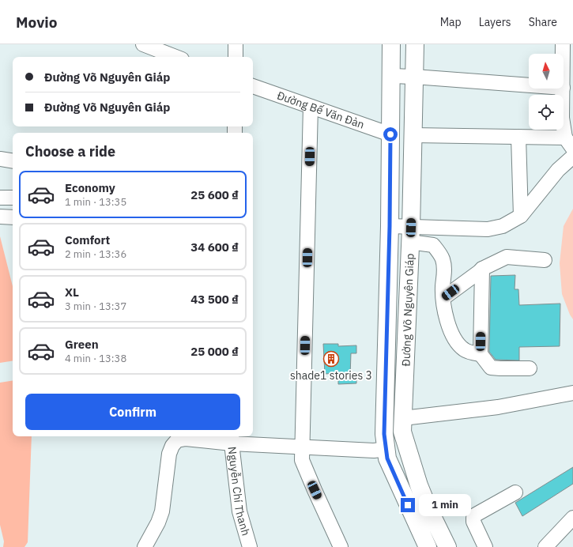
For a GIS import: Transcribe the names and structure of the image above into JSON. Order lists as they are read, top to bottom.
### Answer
{
  "streets": {
    "highway": ["Đường Võ Nguyên Giáp"],
    "street": ["Đường Bế Văn Đàn", "Nguyễn Chí Thanh"]
  },
  "crossings": [
    ["Đường Bế Văn Đàn", "Đường Võ Nguyên Giáp"]
  ],
  "places": {
    "building": ["shade1 stories 3"]
  },
  "north": "top",
  "page": {
    "header": "Movio",
    "nav": ["Map", "Layers", "Share"],
    "banner": ["Đường Võ Nguyên Giáp", "Đường Võ Nguyên Giáp"],
    "heading": "Choose a ride",
    "list": [
      {
        "name": "Economy",
        "note": "1 min · 13:35",
        "value": "25 600 ₫"
      },
      {
        "name": "Comfort",
        "note": "2 min · 13:36",
        "value": "34 600 ₫"
      },
      {
        "name": "XL",
        "note": "3 min · 13:37",
        "value": "43 500 ₫"
      },
      {
        "name": "Green",
        "note": "4 min · 13:38",
        "value": "25 000 ₫"
      }
    ],
    "buttons": "Confirm",
    "bubble": "1 min"
  }
}
